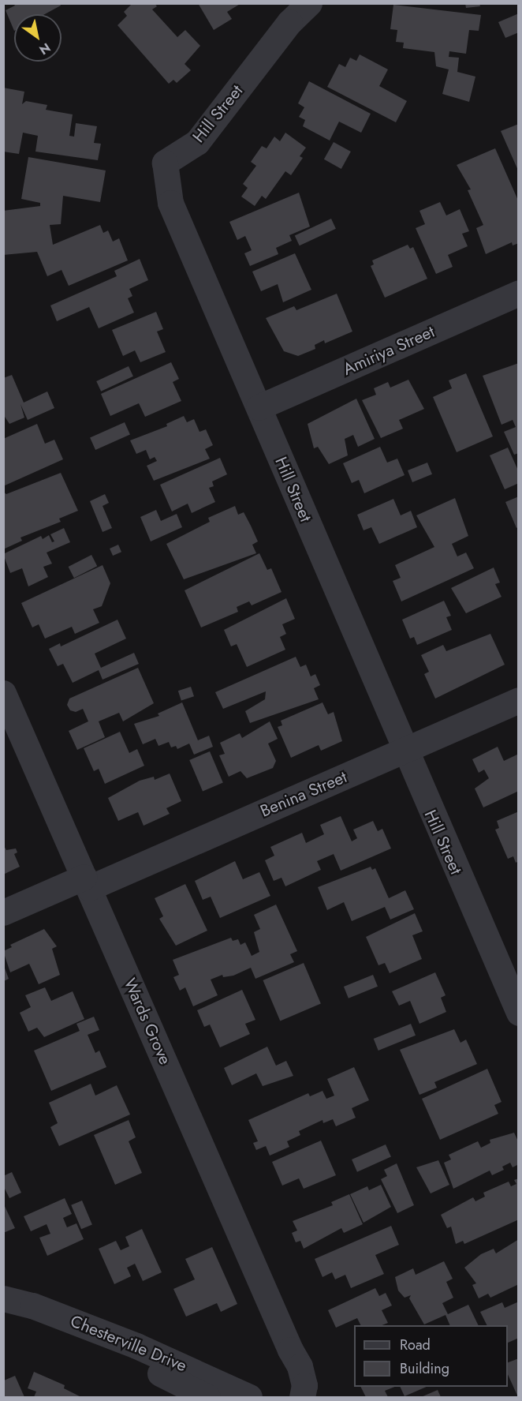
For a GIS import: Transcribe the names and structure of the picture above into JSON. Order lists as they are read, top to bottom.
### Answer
{
  "streets": {
    "street": [
      "Hill Street",
      "Amiriya Street",
      "Benina Street",
      "Wards Grove",
      "Chesterville Drive"
    ]
  },
  "crossings": [
    ["Hill Street", "Amiriya Street"],
    ["Hill Street", "Benina Street"],
    ["Benina Street", "Wards Grove"]
  ],
  "legend": ["Road", "Building"],
  "north": "bottom right"
}
